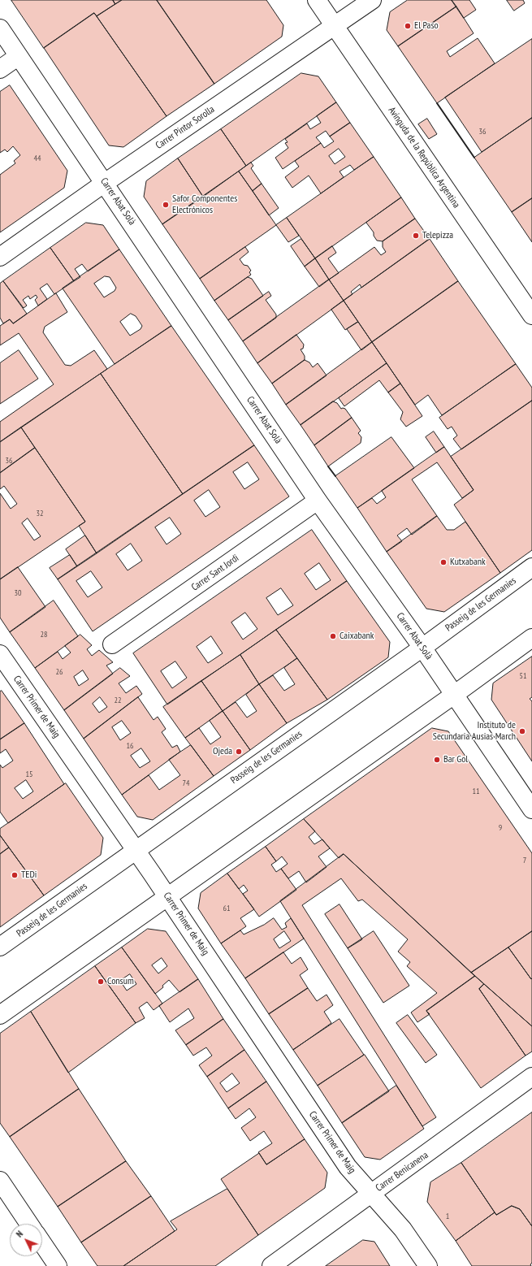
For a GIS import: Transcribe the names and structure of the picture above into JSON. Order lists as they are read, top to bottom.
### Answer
{
  "streets": {
    "street": [
      "Carrer Pintor Sorolla",
      "Avinguda de la República Argentina",
      "Carrer Abat Solà",
      "Carrer Sant Jordi",
      "Passeig de les Germanies",
      "Carrer Primer de Maig",
      "Carrer Benicanena"
    ]
  },
  "crossings": [
    ["Carrer Pintor Sorolla", "Avinguda de la República Argentina"],
    ["Carrer Pintor Sorolla", "Carrer Abat Solà"],
    ["Carrer Abat Solà", "Carrer Sant Jordi"],
    ["Carrer Abat Solà", "Passeig de les Germanies"],
    ["Passeig de les Germanies", "Carrer Primer de Maig"],
    ["Carrer Primer de Maig", "Carrer Benicanena"]
  ],
  "places": [
    "El Paso",
    "Safor Componentes Electrónicos",
    "Telepizza",
    "Kutxabank",
    "Caixabank",
    "Instituto de Secundaria Ausias March",
    "Ojeda",
    "Bar Gol",
    "TEDi",
    "Consum"
  ],
  "house_numbers": [
    "36",
    "44",
    "36",
    "32",
    "30",
    "28",
    "26",
    "51",
    "22",
    "16",
    "15",
    "74",
    "11",
    "9",
    "7",
    "61",
    "1"
  ],
  "north": "top left"
}
